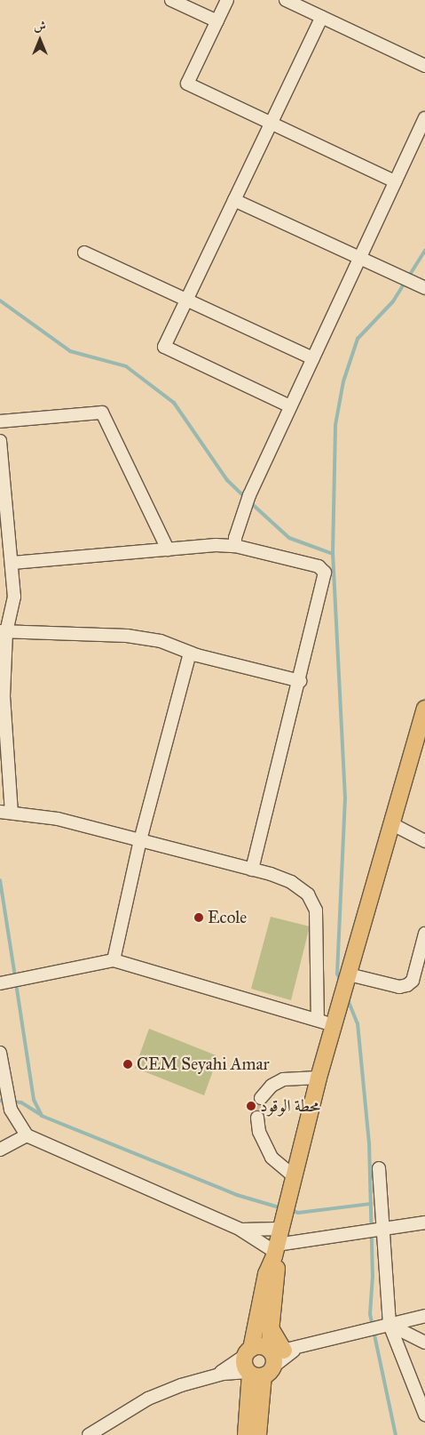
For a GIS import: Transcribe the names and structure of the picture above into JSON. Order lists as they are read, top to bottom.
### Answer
{
  "places": ["Ecole", "CEM Seyahi Amar", "محطة الوقود"],
  "north": "top"
}
